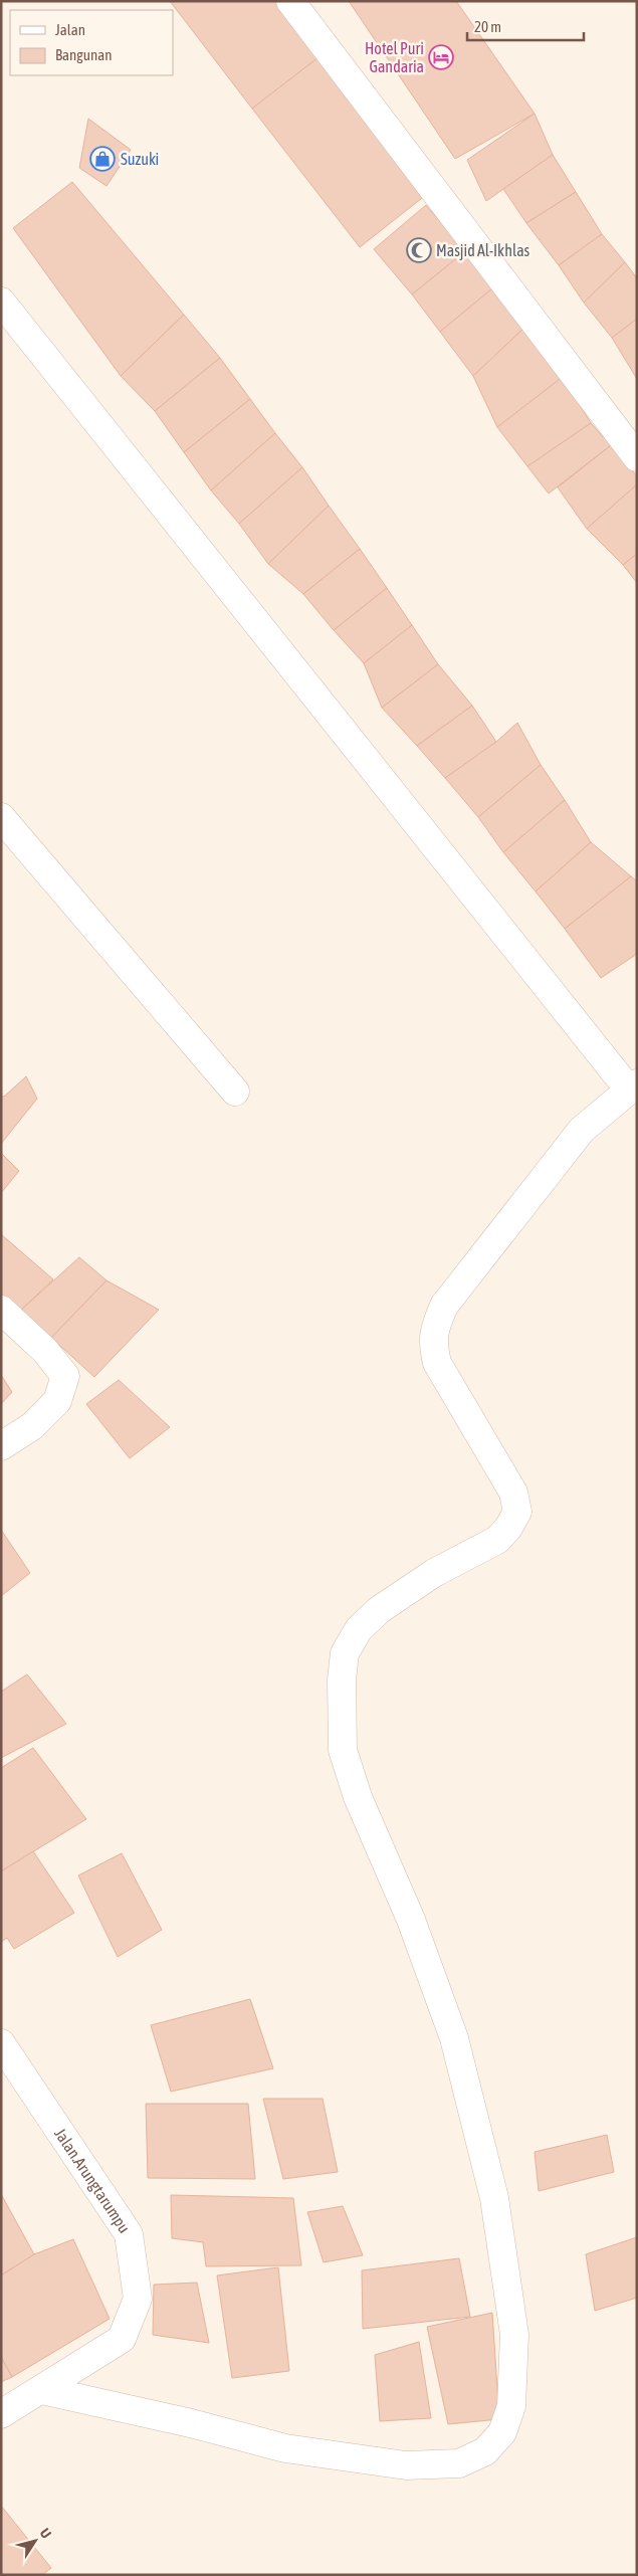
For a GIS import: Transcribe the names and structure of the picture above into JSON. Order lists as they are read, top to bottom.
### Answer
{
  "streets": {
    "street": ["Jalan.Arungtarumpu"]
  },
  "places": {
    "hotel": ["Hotel Puri Gandaria"],
    "shop": ["Suzuki"],
    "mosque": ["Masjid Al-Ikhlas"]
  },
  "legend": ["Jalan", "Bangunan"],
  "scale_bar": "20 m",
  "north": "top right"
}
